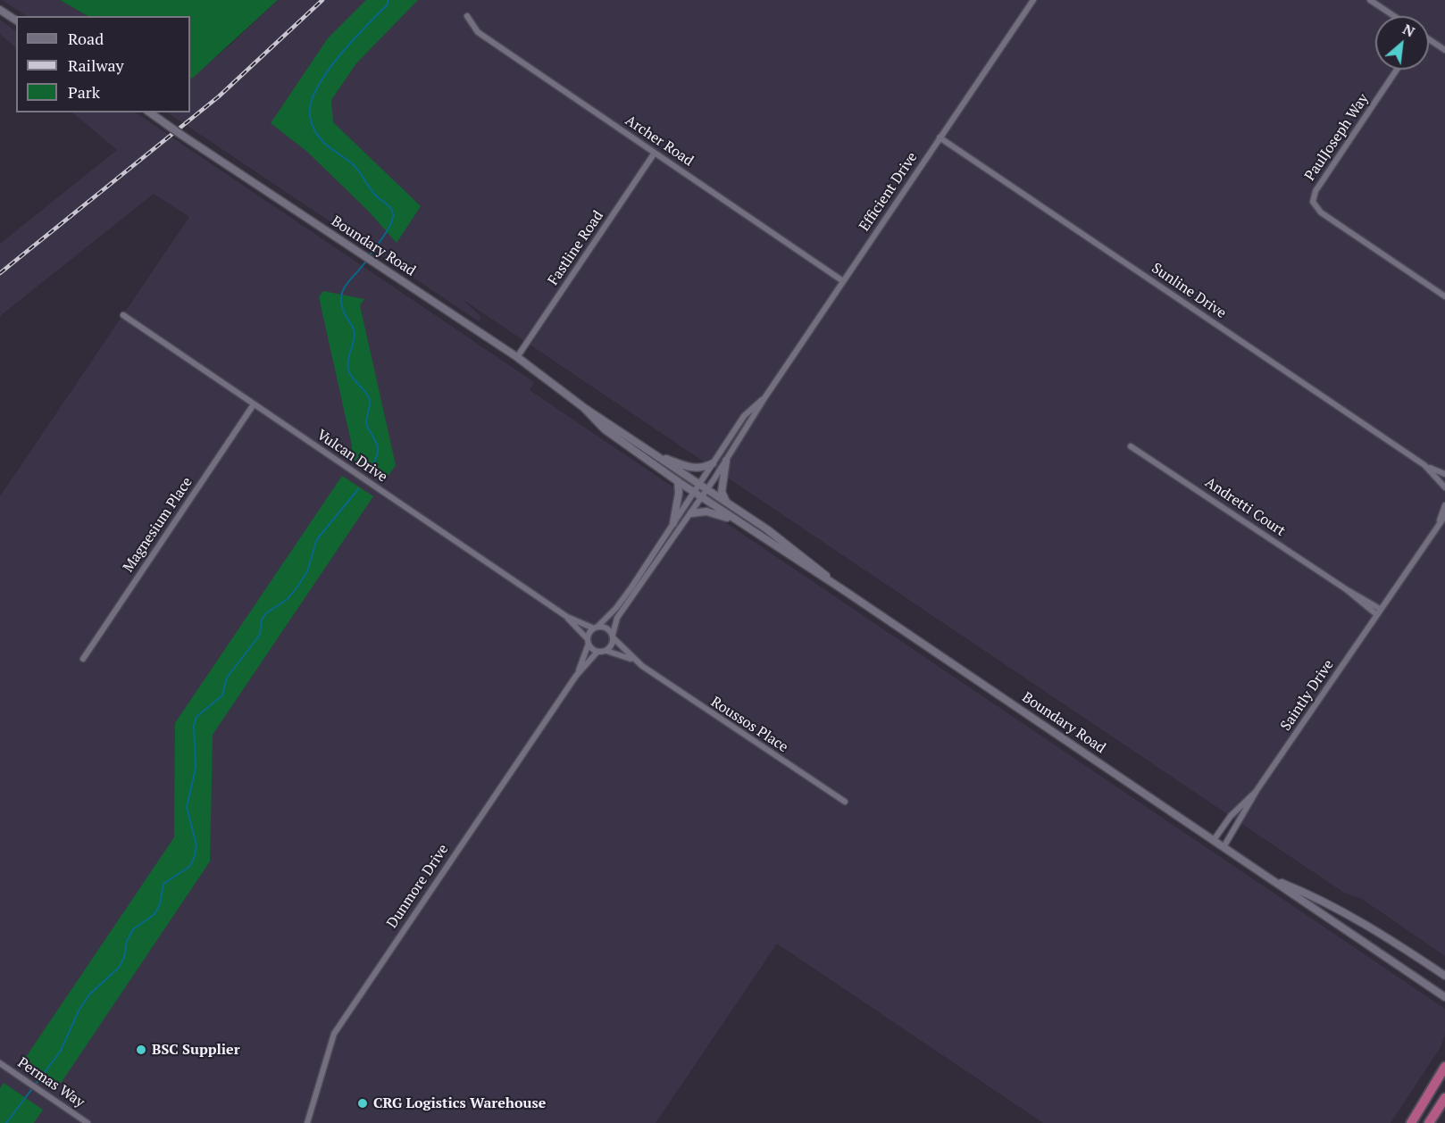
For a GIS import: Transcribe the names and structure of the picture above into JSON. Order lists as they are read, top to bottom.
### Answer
{
  "streets": {
    "main road": ["Boundary Road"],
    "street": [
      "PaulJoseph Way",
      "Archer Road",
      "Efficient Drive",
      "Fastline Road",
      "Sunline Drive",
      "Vulcan Drive",
      "Andretti Court",
      "Magnesium Place",
      "Saintly Drive",
      "Roussos Place",
      "Dunmore Drive",
      "Permas Way"
    ]
  },
  "crossings": [
    ["Archer Road", "Efficient Drive"],
    ["Archer Road", "Fastline Road"],
    ["Efficient Drive", "Boundary Road"],
    ["Efficient Drive", "Sunline Drive"],
    ["Boundary Road", "Fastline Road"],
    ["Boundary Road", "Saintly Drive"],
    ["Vulcan Drive", "Magnesium Place"],
    ["Vulcan Drive", "Roussos Place"],
    ["Vulcan Drive", "Dunmore Drive"],
    ["Andretti Court", "Saintly Drive"],
    ["Roussos Place", "Dunmore Drive"]
  ],
  "places": ["BSC Supplier", "CRG Logistics Warehouse"],
  "legend": ["Road", "Railway", "Park"],
  "north": "top right"
}
